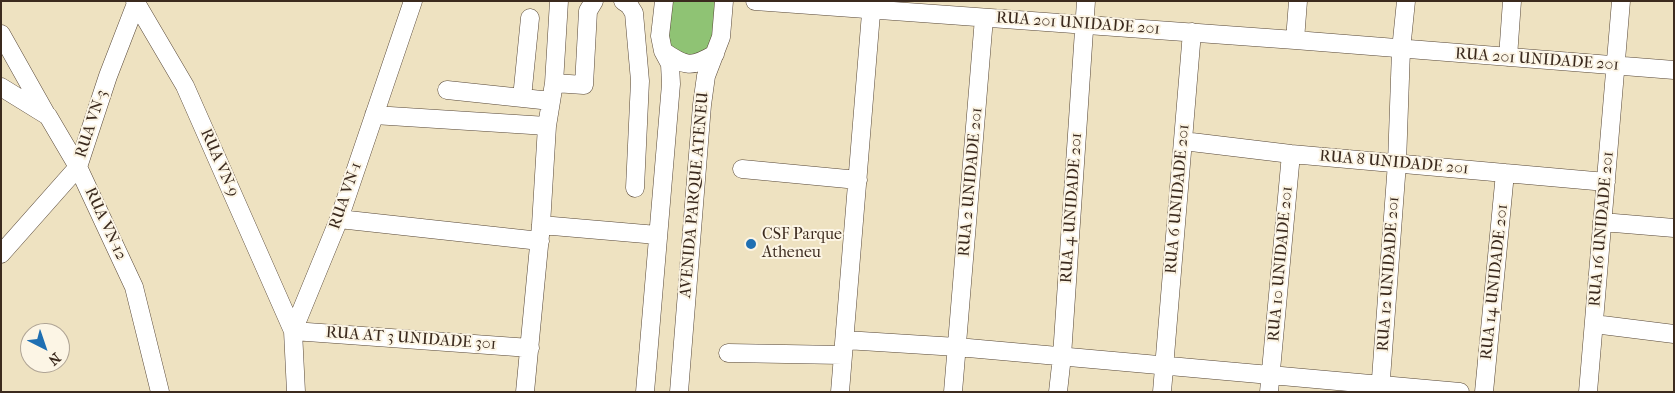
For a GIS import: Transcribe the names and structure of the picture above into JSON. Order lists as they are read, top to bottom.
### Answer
{
  "streets": {
    "street": [
      "RUA 201 UNIDADE 201",
      "RUA VN-3",
      "RUA VN-9",
      "RUA 8 UNIDADE 201",
      "RUA 2 UNIDADE 201",
      "AVENIDA PARQUE ATENEU",
      "RUA VN-1",
      "RUA 6 UNIDADE 201",
      "RUA 4 UNIDADE 201",
      "RUA VN-12",
      "RUA 16 UNIDADE 201",
      "RUA 10 UNIDADE 201",
      "RUA 12 UNIDADE 201",
      "RUA 14 UNIDADE 201",
      "RUA AT 3 UNIDADE 301"
    ]
  },
  "crossings": [
    ["RUA 201 UNIDADE 201", "RUA 2 UNIDADE 201"],
    ["RUA 201 UNIDADE 201", "RUA 6 UNIDADE 201"],
    ["RUA 201 UNIDADE 201", "RUA 4 UNIDADE 201"],
    ["RUA 201 UNIDADE 201", "RUA 16 UNIDADE 201"],
    ["RUA VN-3", "RUA VN-9"],
    ["RUA VN-3", "RUA VN-12"],
    ["RUA VN-9", "RUA VN-1"],
    ["RUA VN-9", "RUA AT 3 UNIDADE 301"],
    ["RUA 8 UNIDADE 201", "RUA 6 UNIDADE 201"],
    ["RUA 8 UNIDADE 201", "RUA 16 UNIDADE 201"],
    ["RUA 8 UNIDADE 201", "RUA 10 UNIDADE 201"],
    ["RUA 8 UNIDADE 201", "RUA 12 UNIDADE 201"],
    ["RUA 8 UNIDADE 201", "RUA 14 UNIDADE 201"],
    ["RUA VN-1", "RUA AT 3 UNIDADE 301"]
  ],
  "places": ["CSF Parque Atheneu"],
  "north": "bottom right"
}
